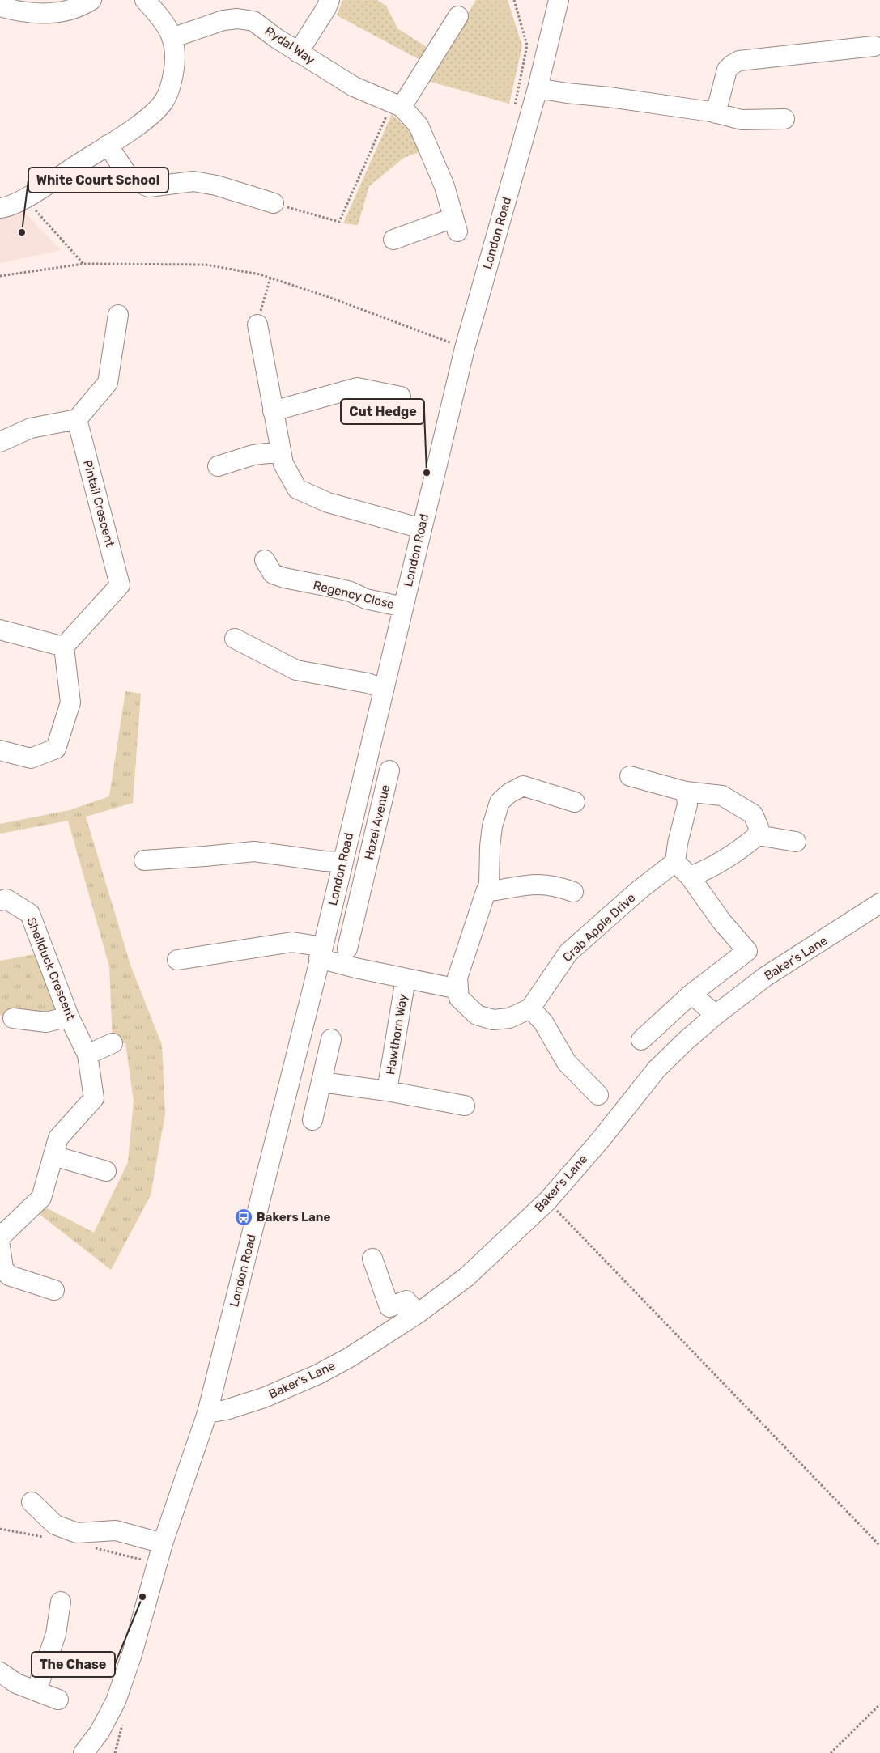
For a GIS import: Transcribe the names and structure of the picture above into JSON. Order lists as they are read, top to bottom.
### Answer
{
  "streets": {
    "street": [
      "Rydal Way",
      "London Road",
      "Pintail Crescent",
      "Regency Close",
      "Hazel Avenue",
      "Crab Apple Drive",
      "Baker's Lane",
      "Shellduck Crescent",
      "Hawthorn Way"
    ]
  },
  "crossings": [
    ["London Road", "Regency Close"],
    ["London Road", "Hazel Avenue"],
    ["London Road", "Baker's Lane"]
  ],
  "places": {
    "other": ["White Court School", "Cut Hedge", "The Chase"],
    "bus stop": ["Bakers Lane"]
  }
}
